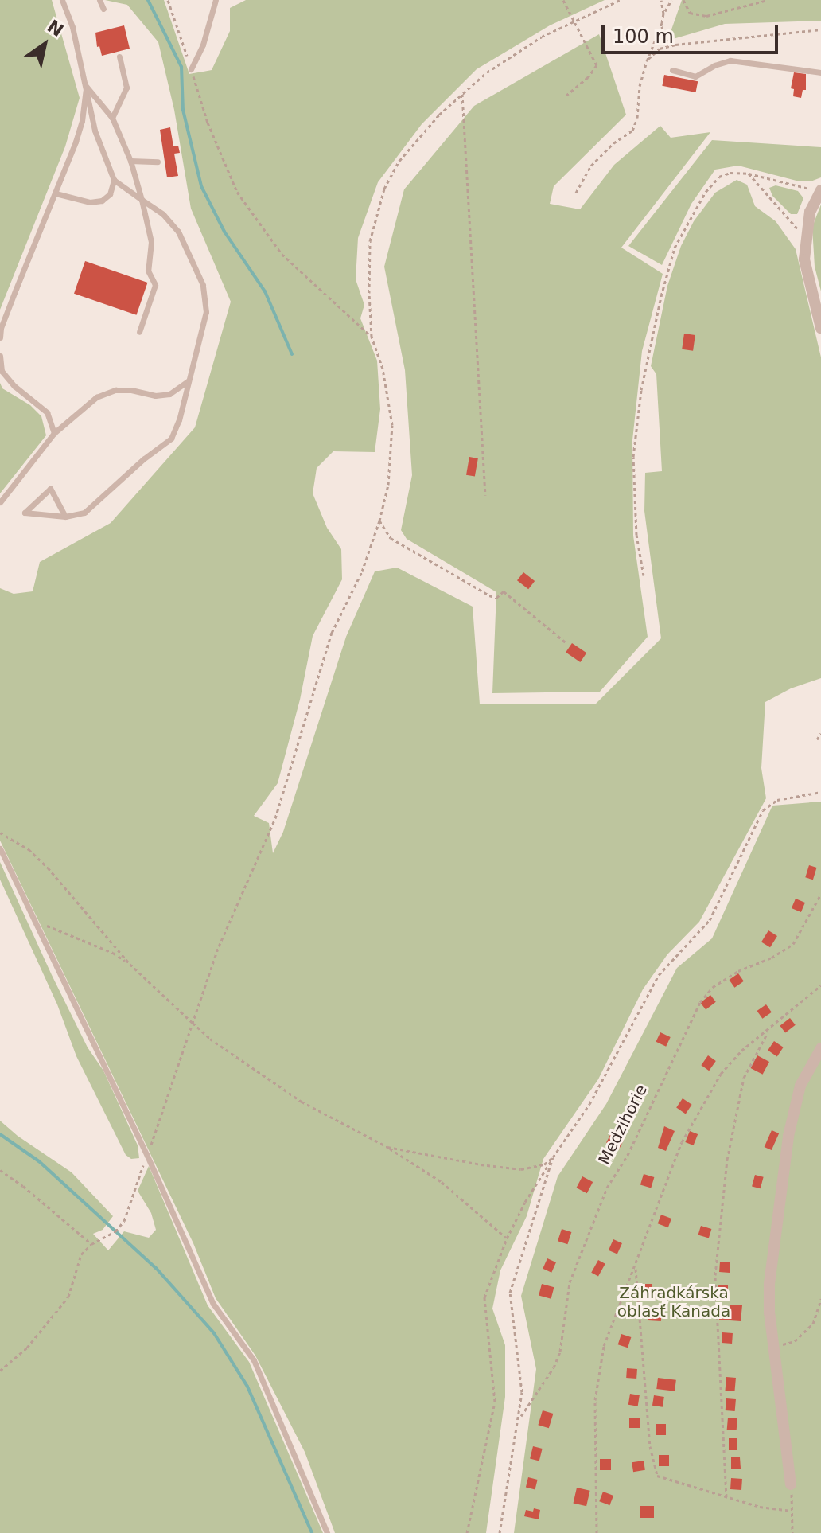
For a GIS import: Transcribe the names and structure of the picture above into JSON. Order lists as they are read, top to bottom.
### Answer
{
  "streets": {
    "path": ["Medzihorie"]
  },
  "parks": ["Záhradkárska oblasť Kanada"],
  "scale_bar": "100 m",
  "north": "top right"
}
